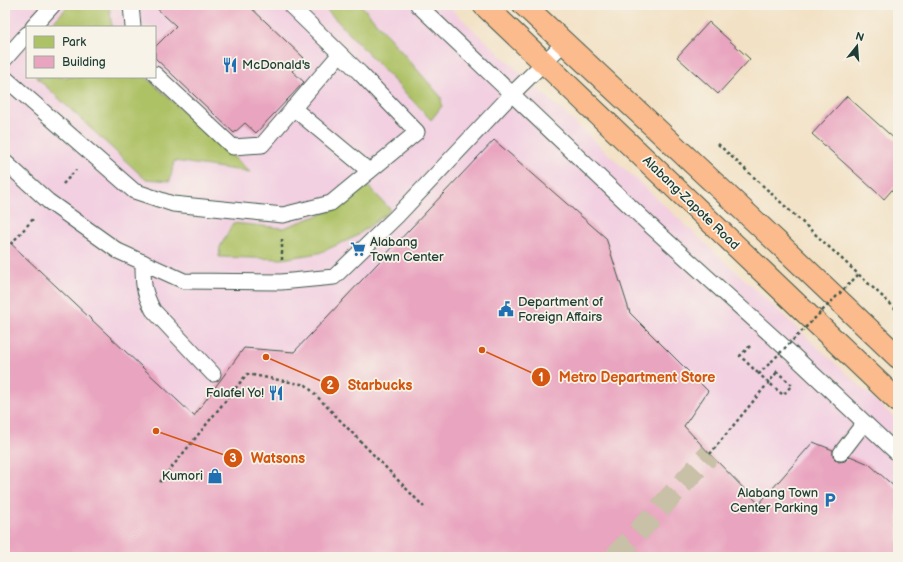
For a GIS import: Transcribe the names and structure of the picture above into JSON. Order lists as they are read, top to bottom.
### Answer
{
  "streets": {
    "highway": ["Alabang-Zapote Road"]
  },
  "places": {
    "restaurant": ["McDonald's", "Falafel Yo!"],
    "supermarket": ["Alabang Town Center"],
    "public building": ["Department of Foreign Affairs"],
    "other": ["Metro Department Store", "Starbucks", "Watsons"],
    "shop": ["Kumori"],
    "parking": ["Alabang Town Center Parking"]
  },
  "legend": ["Park", "Building"],
  "north": "top"
}
